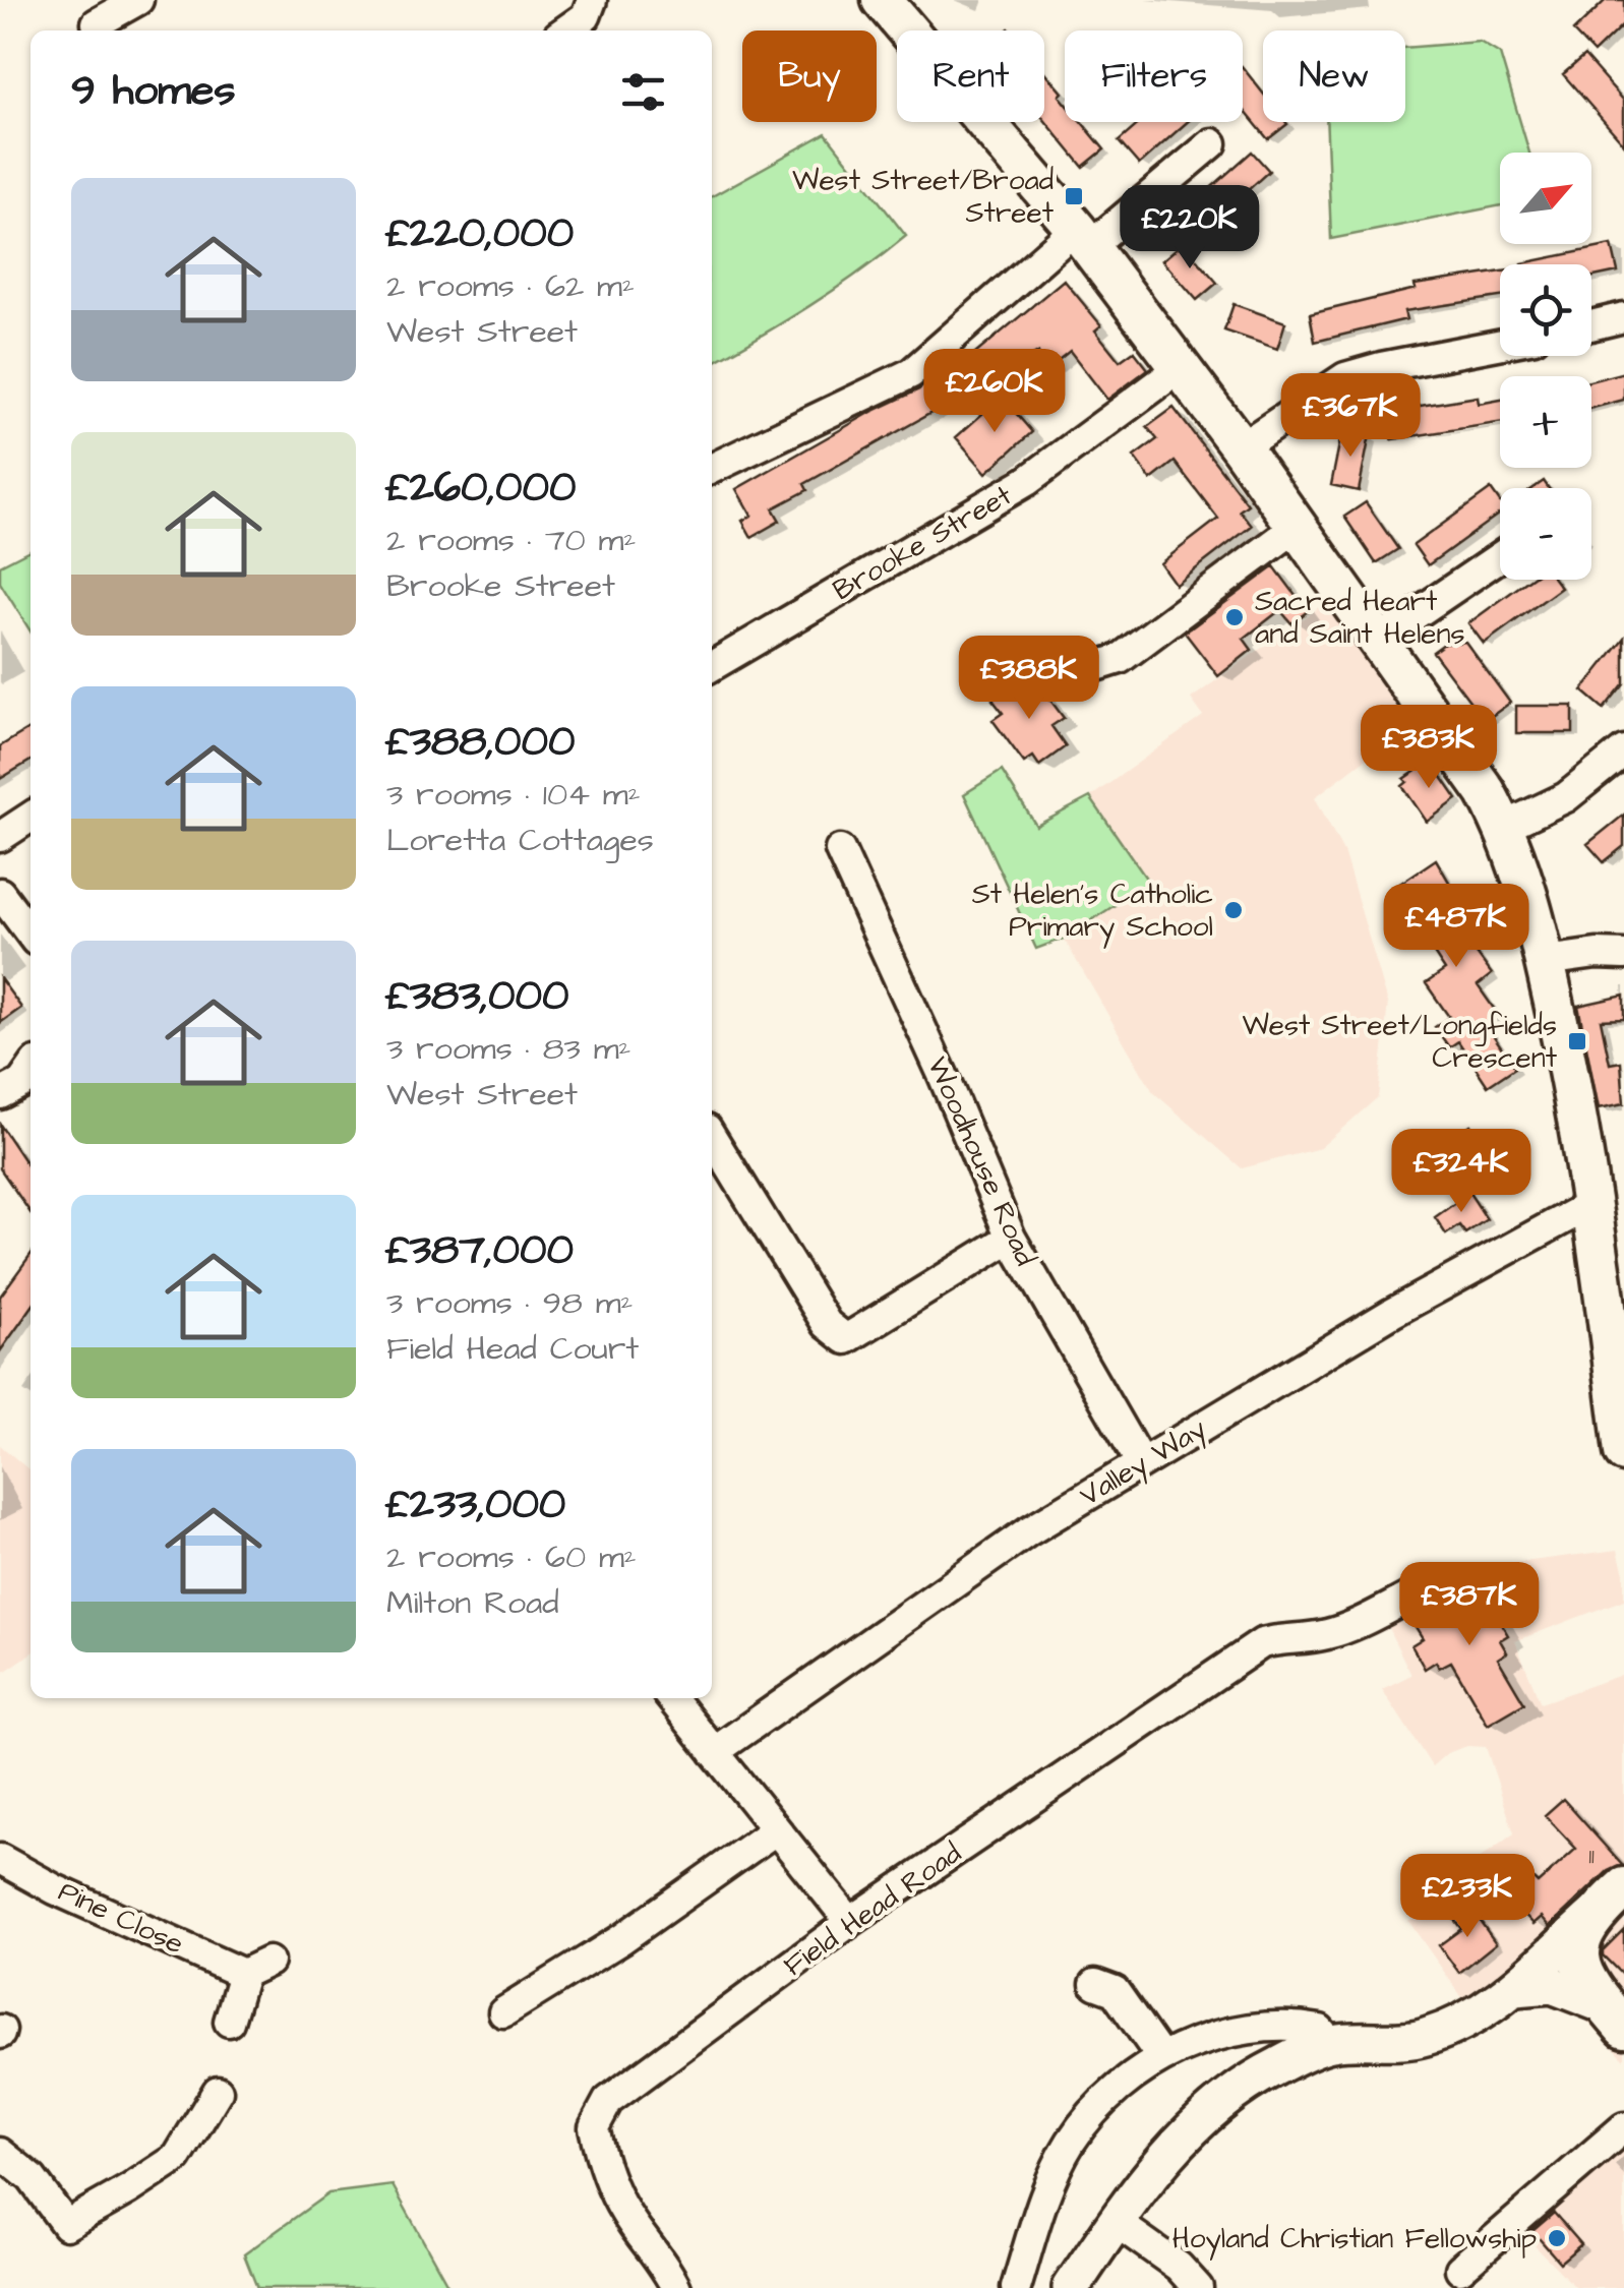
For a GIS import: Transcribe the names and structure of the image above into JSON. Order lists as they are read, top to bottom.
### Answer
{
  "streets": {
    "street": [
      "Brooke Street",
      "Woodhouse Road",
      "Valley Way",
      "Field Head Road",
      "Pine Close"
    ]
  },
  "crossings": [
    ["Woodhouse Road", "Valley Way"]
  ],
  "places": {
    "transit": ["West Street/Broad Street", "West Street/Longfields Crescent"],
    "other": ["Sacred Heart and Saint Helens", "St Helen's Catholic Primary School", "Hoyland Christian Fellowship"]
  },
  "house_numbers": ["11"],
  "north": "top right",
  "page": {
    "chip": [
      "Buy",
      "Rent",
      "Filters",
      "New"
    ],
    "heading": "9 homes",
    "map_buttons": ["+", "−"],
    "list": [
      {
        "name": "£220,000",
        "note": "2 rooms · 62 m² · West Street"
      },
      {
        "name": "£260,000",
        "note": "2 rooms · 70 m² · Brooke Street"
      },
      {
        "name": "£388,000",
        "note": "3 rooms · 104 m² · Loretta Cottages"
      },
      {
        "name": "£383,000",
        "note": "3 rooms · 83 m² · West Street"
      },
      {
        "name": "£387,000",
        "note": "3 rooms · 98 m² · Field Head Court"
      },
      {
        "name": "£233,000",
        "note": "2 rooms · 60 m² · Milton Road"
      }
    ],
    "price": [
      "£220K",
      "£260K",
      "£367K",
      "£388K",
      "£383K",
      "£487K",
      "£324K",
      "£387K",
      "£233K"
    ]
  }
}
